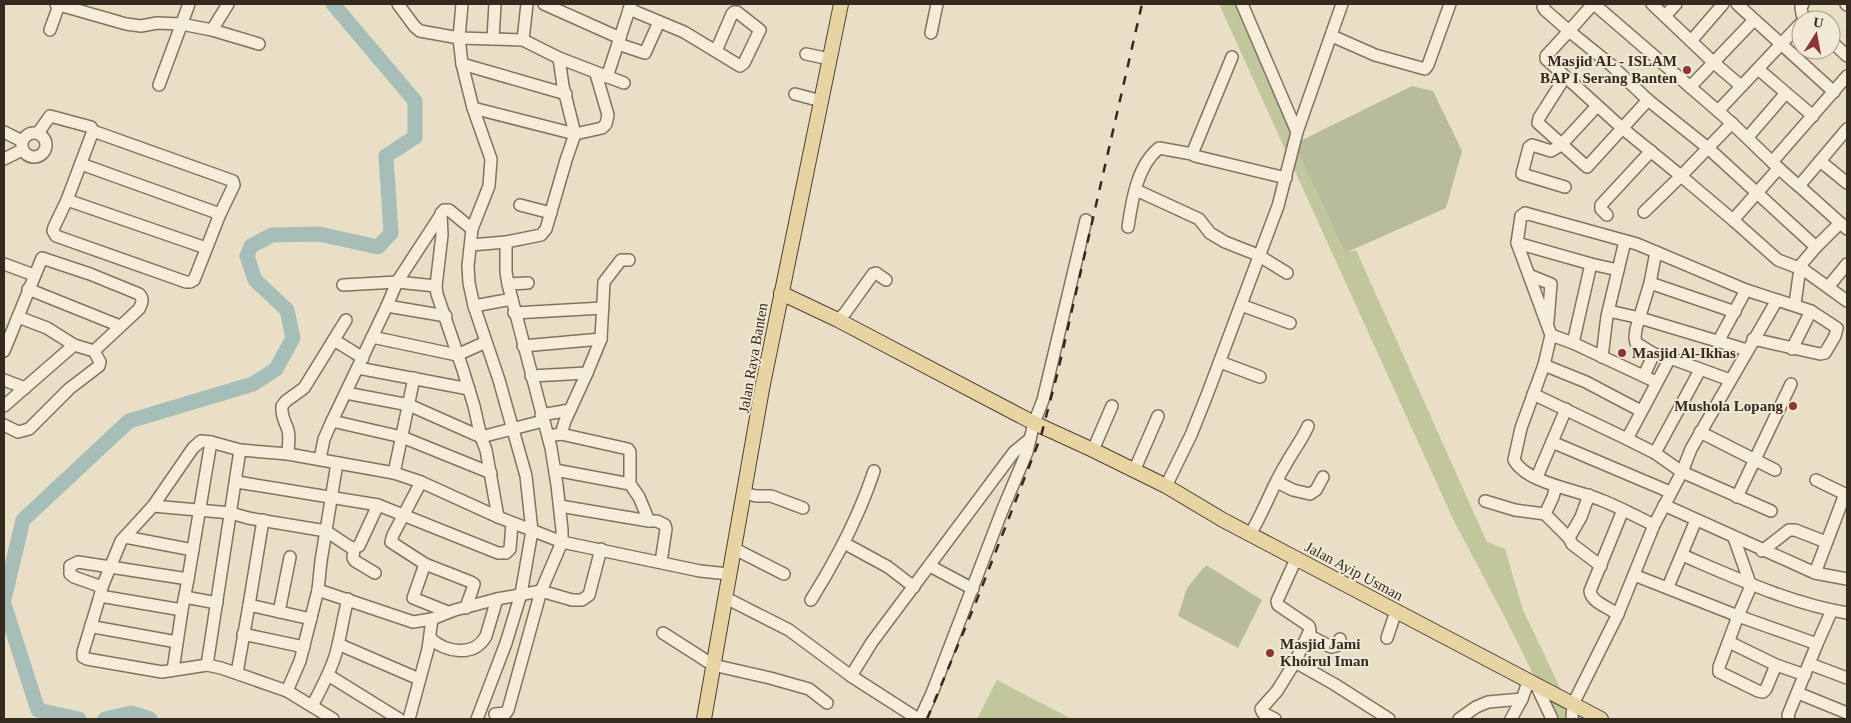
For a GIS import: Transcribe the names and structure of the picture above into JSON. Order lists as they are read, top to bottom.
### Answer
{
  "streets": {
    "main road": ["Jalan Raya Banten", "Jalan Ayip Usman"]
  },
  "crossings": [
    ["Jalan Raya Banten", "Jalan Ayip Usman"]
  ],
  "places": [
    "Masjid AL - ISLAM BAP I Serang Banten",
    "Masjid Al-Ikhas",
    "Mushola Lopang",
    "Masjid Jami Khoirul Iman"
  ],
  "north": "top"
}
